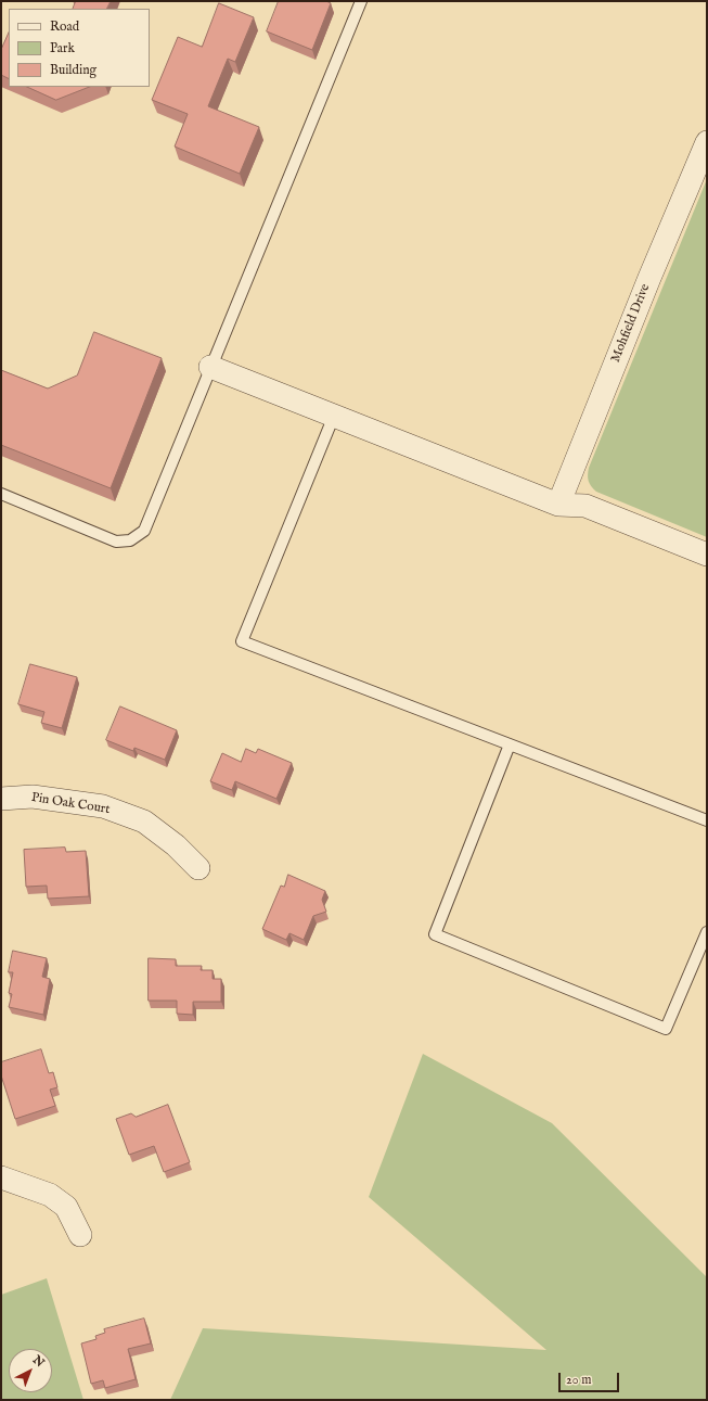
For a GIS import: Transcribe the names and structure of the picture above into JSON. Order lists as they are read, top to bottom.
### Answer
{
  "streets": {
    "street": ["Mohfield Drive", "Pin Oak Court"]
  },
  "legend": ["Road", "Park", "Building"],
  "scale_bar": "20 m",
  "north": "top right"
}
